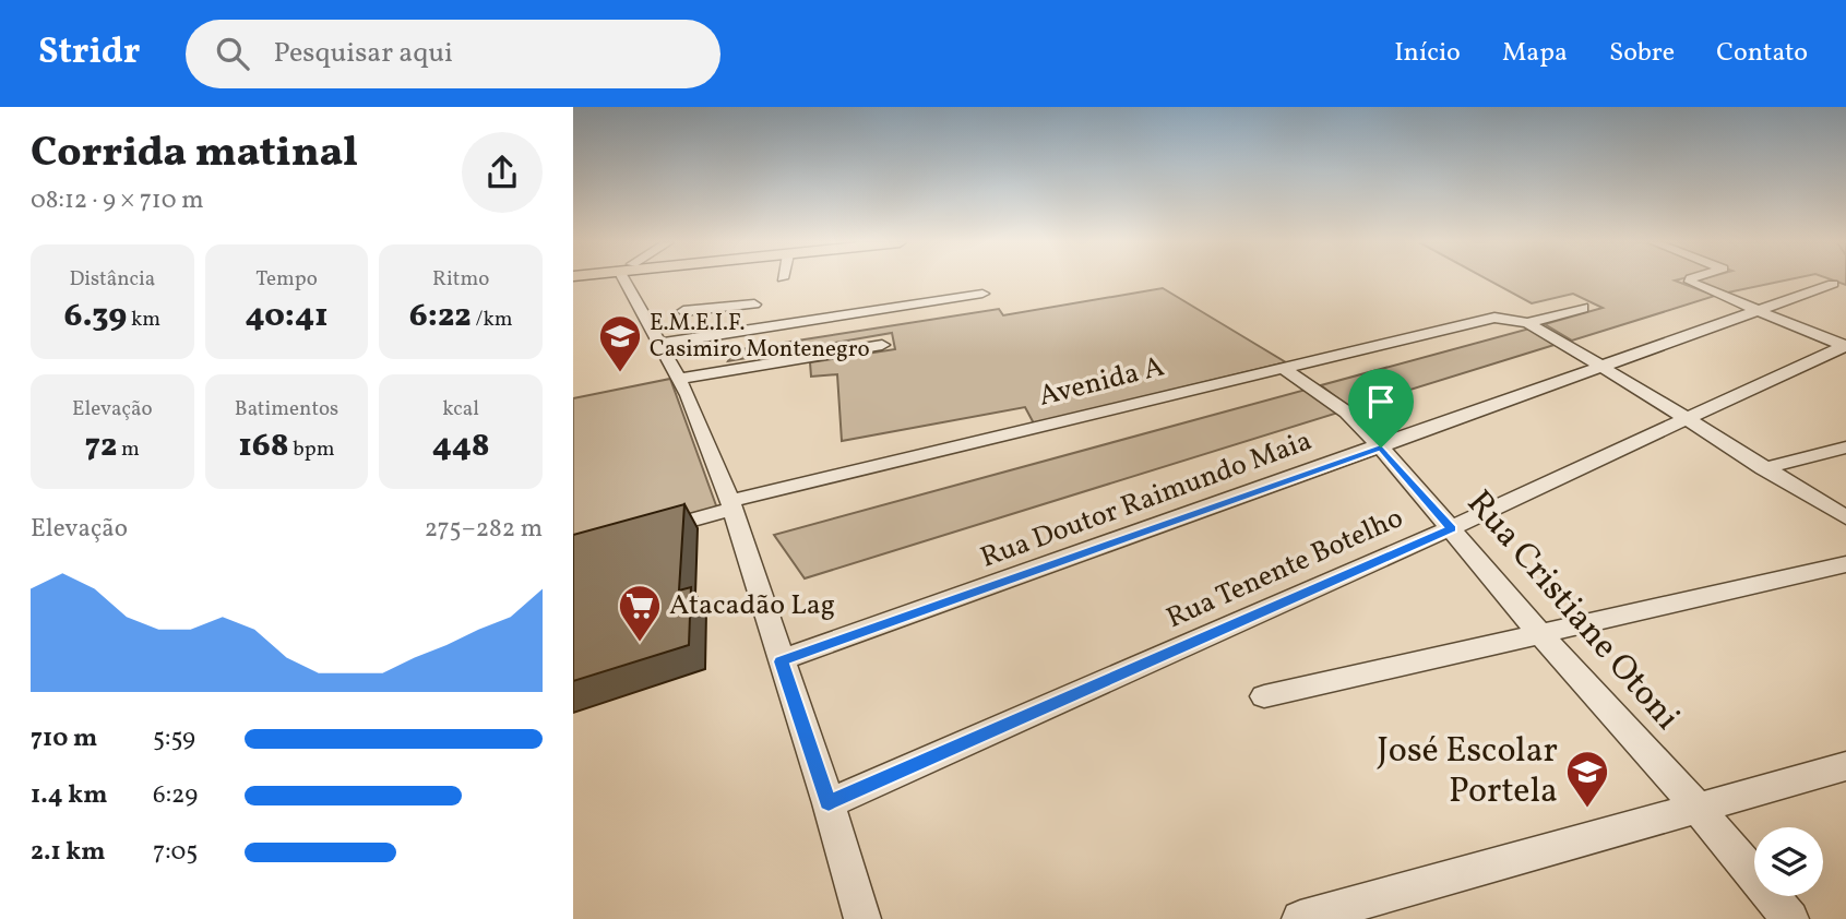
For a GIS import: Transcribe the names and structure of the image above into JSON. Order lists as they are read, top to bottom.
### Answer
{
  "streets": {
    "street": [
      "Avenida A",
      "Rua Doutor Raimundo Maia",
      "Rua Tenente Botelho",
      "Rua Cristiane Otoni"
    ]
  },
  "crossings": [
    ["Avenida A", "Rua Cristiane Otoni"],
    ["Rua Doutor Raimundo Maia", "Rua Cristiane Otoni"],
    ["Rua Tenente Botelho", "Rua Cristiane Otoni"]
  ],
  "places": {
    "school or university": ["E.M.E.I.F. Casimiro Montenegro", "José Escolar Portela"],
    "supermarket": ["Atacadão Lag"]
  },
  "page": {
    "header": "Stridr",
    "search": "Pesquisar aqui",
    "nav": [
      "Início",
      "Mapa",
      "Sobre",
      "Contato"
    ],
    "heading": ["Corrida matinal", "08:12 · 9 × 710 m"],
    "stats": [
      ["Distância", "6.39 km"],
      ["Tempo", "40:41"],
      ["Ritmo", "6:22 /km"],
      ["Elevação", "72 m"],
      ["Batimentos", "168 bpm"],
      ["kcal", "448"]
    ],
    "chart": ["Elevação", "275–282 m"],
    "list": [
      {
        "name": "710 m",
        "note": "5:59"
      },
      {
        "name": "1.4 km",
        "note": "6:29"
      },
      {
        "name": "2.1 km",
        "note": "7:05"
      }
    ]
  }
}
